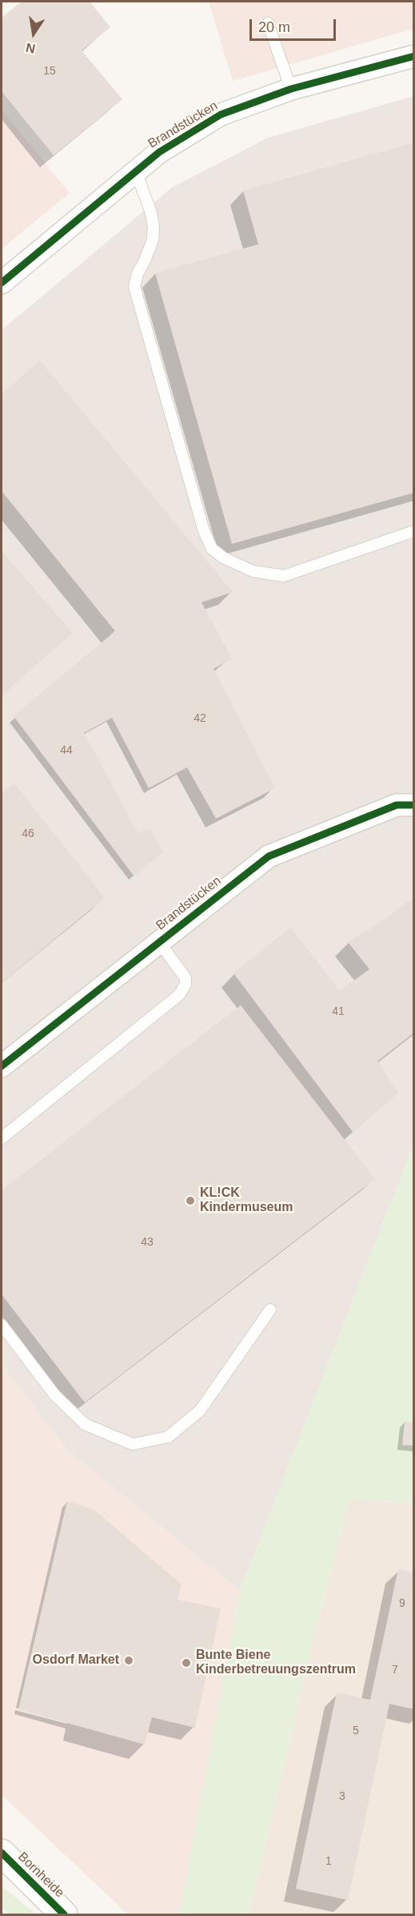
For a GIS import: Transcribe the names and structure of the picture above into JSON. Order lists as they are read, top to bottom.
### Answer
{
  "streets": {
    "street": ["Brandstücken", "Bornheide"]
  },
  "places": ["KL!CK Kindermuseum", "Osdorf Market", "Bunte Biene Kinderbetreuungszentrum"],
  "house_numbers": [
    "15",
    "42",
    "44",
    "46",
    "41",
    "43",
    "9",
    "7",
    "5",
    "3",
    "1"
  ],
  "scale_bar": "20 m",
  "north": "bottom"
}
